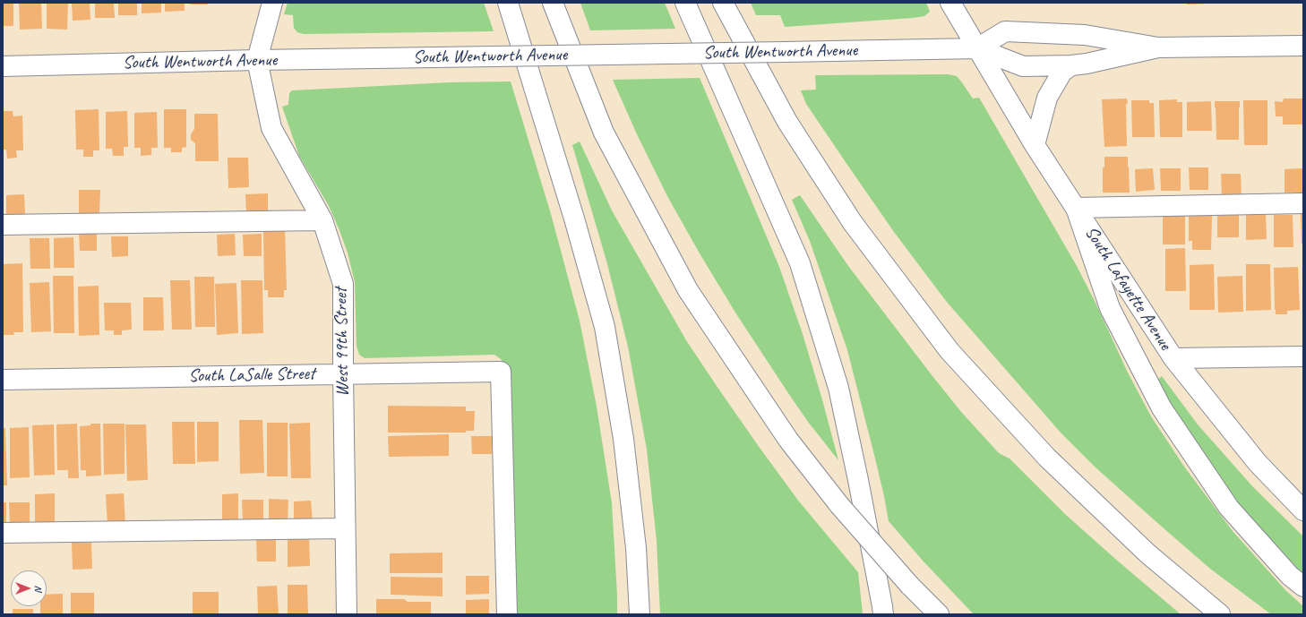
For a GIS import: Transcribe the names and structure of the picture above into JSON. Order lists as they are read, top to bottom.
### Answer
{
  "streets": {
    "main road": [
      "South Wentworth Avenue",
      "South Lafayette Avenue",
      "West 99th Street",
      "South LaSalle Street"
    ]
  },
  "crossings": [
    ["South Wentworth Avenue", "South Lafayette Avenue"],
    ["South Wentworth Avenue", "West 99th Street"],
    ["West 99th Street", "South LaSalle Street"]
  ],
  "north": "right"
}
